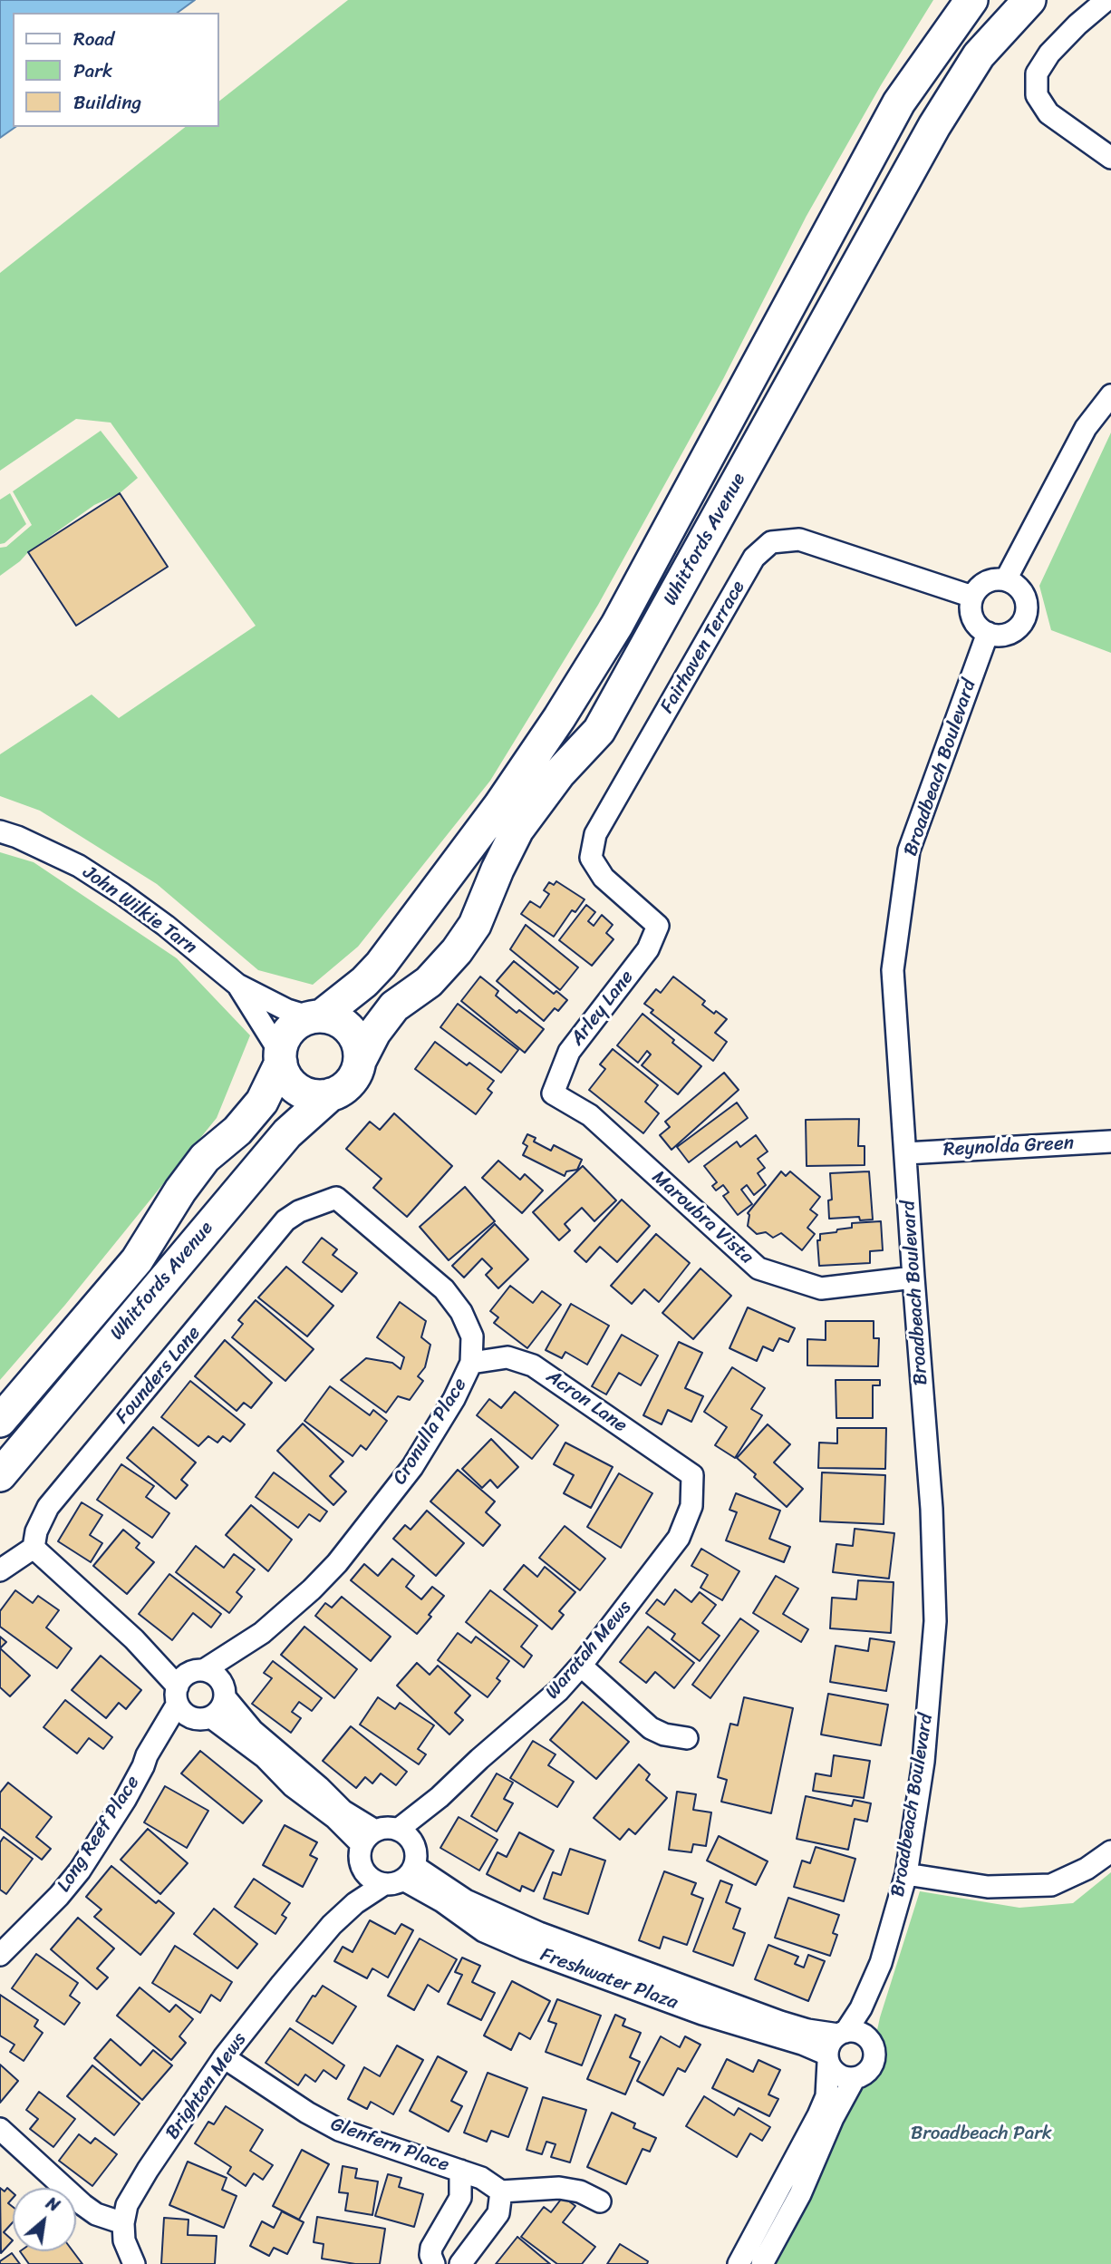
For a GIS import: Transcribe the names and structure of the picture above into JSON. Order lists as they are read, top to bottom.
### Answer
{
  "streets": {
    "main road": ["Whitfords Avenue"],
    "street": [
      "Fairhaven Terrace",
      "Broadbeach Boulevard",
      "John Wilkie Tarn",
      "Arley Lane",
      "Reynolda Green",
      "Maroubra Vista",
      "Founders Lane",
      "Acron Lane",
      "Cronulla Place",
      "Waratah Mews",
      "Long Reef Place",
      "Freshwater Plaza",
      "Brighton Mews",
      "Glenfern Place"
    ]
  },
  "crossings": [
    ["Whitfords Avenue", "John Wilkie Tarn"],
    ["Fairhaven Terrace", "Broadbeach Boulevard"],
    ["Fairhaven Terrace", "Arley Lane"],
    ["Broadbeach Boulevard", "Reynolda Green"],
    ["Broadbeach Boulevard", "Maroubra Vista"],
    ["Broadbeach Boulevard", "Freshwater Plaza"],
    ["Arley Lane", "Maroubra Vista"],
    ["Founders Lane", "Cronulla Place"],
    ["Acron Lane", "Cronulla Place"],
    ["Acron Lane", "Waratah Mews"],
    ["Cronulla Place", "Long Reef Place"],
    ["Waratah Mews", "Freshwater Plaza"],
    ["Waratah Mews", "Brighton Mews"],
    ["Freshwater Plaza", "Brighton Mews"],
    ["Brighton Mews", "Glenfern Place"]
  ],
  "parks": ["Broadbeach Park"],
  "legend": ["Road", "Park", "Building"],
  "north": "top right"
}
